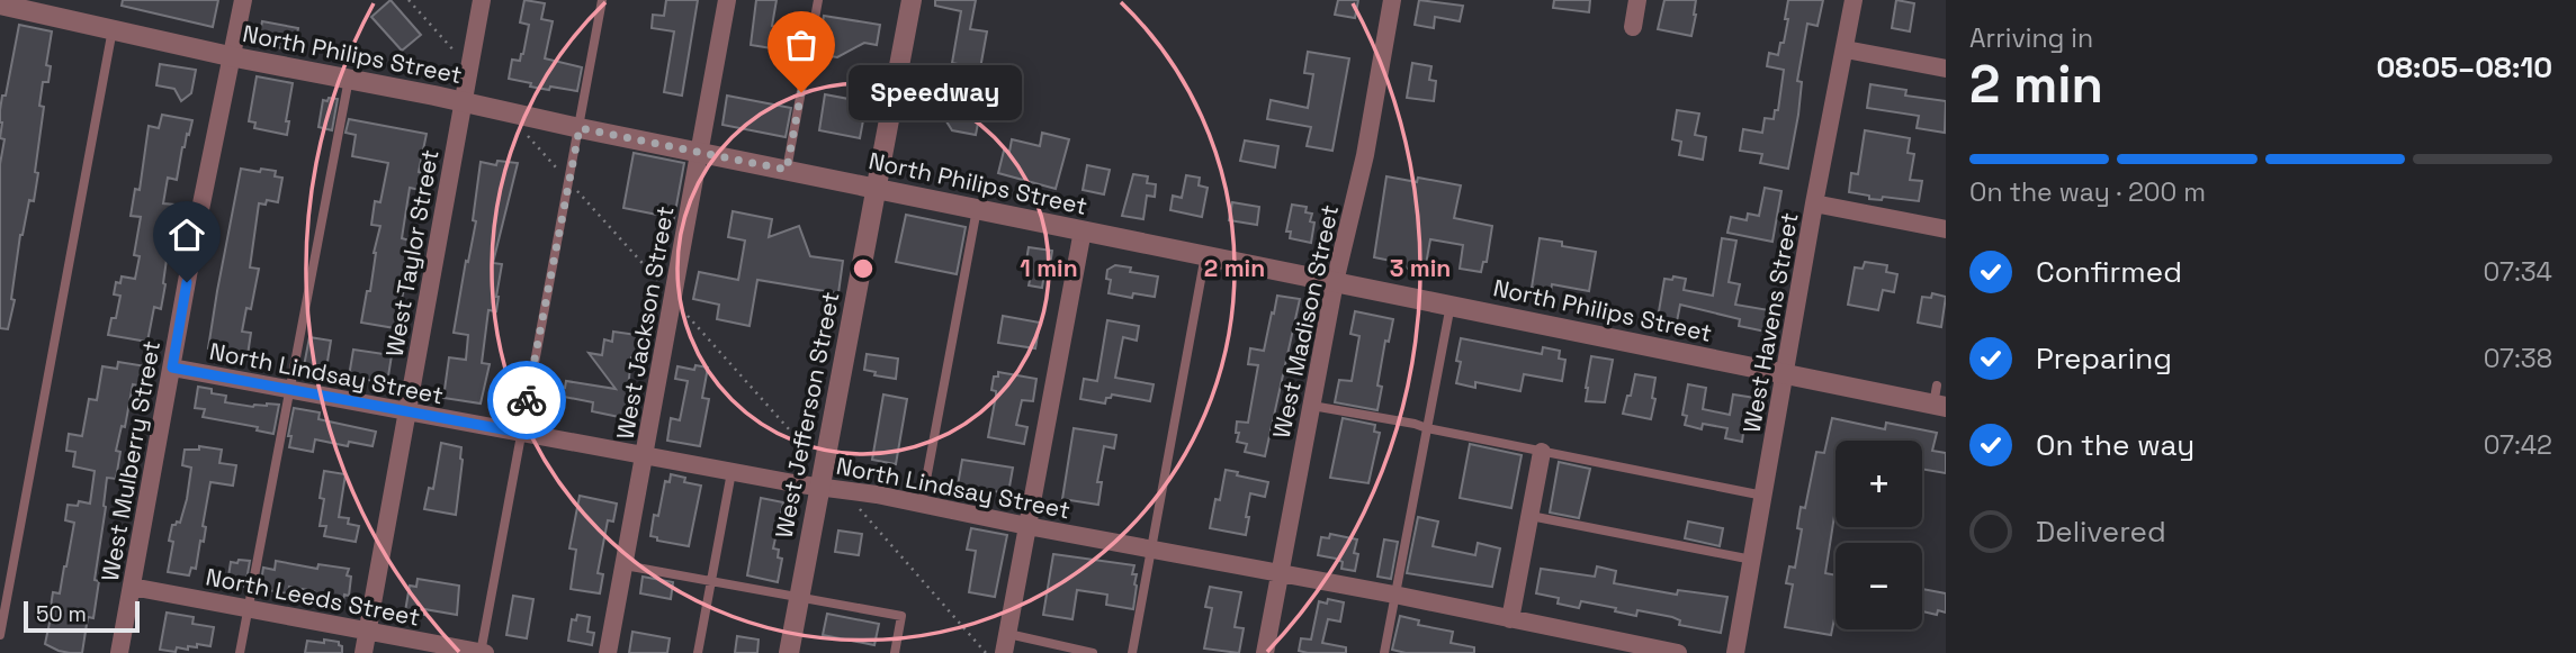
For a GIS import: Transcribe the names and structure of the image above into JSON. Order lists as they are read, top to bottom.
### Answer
{
  "streets": {
    "street": [
      "North Philips Street",
      "West Taylor Street",
      "West Madison Street",
      "West Jackson Street",
      "West Havens Street",
      "North Lindsay Street",
      "West Jefferson Street",
      "West Mulberry Street",
      "North Leeds Street"
    ]
  },
  "crossings": [
    ["North Philips Street", "West Taylor Street"],
    ["North Philips Street", "West Madison Street"],
    ["North Philips Street", "West Jackson Street"],
    ["North Philips Street", "West Havens Street"],
    ["North Philips Street", "West Jefferson Street"],
    ["North Philips Street", "West Mulberry Street"],
    ["West Taylor Street", "North Lindsay Street"],
    ["West Taylor Street", "North Leeds Street"],
    ["West Madison Street", "North Lindsay Street"],
    ["West Jackson Street", "North Lindsay Street"],
    ["North Lindsay Street", "West Jefferson Street"],
    ["North Lindsay Street", "West Mulberry Street"],
    ["West Mulberry Street", "North Leeds Street"]
  ],
  "places": ["Speedway"],
  "scale_bar": "50 m",
  "page": {
    "heading": ["2 min", "Arriving in", "08:05–08:10"],
    "bubble": "Speedway",
    "bar": "On the way · 200 m",
    "list": [
      ["Confirmed", "07:34"],
      ["Preparing", "07:38"],
      ["On the way", "07:42"],
      "Delivered"
    ],
    "map_buttons": ["+", "−"],
    "scale": "50 m"
  },
  "rings": ["1 min", "2 min", "3 min"]
}
